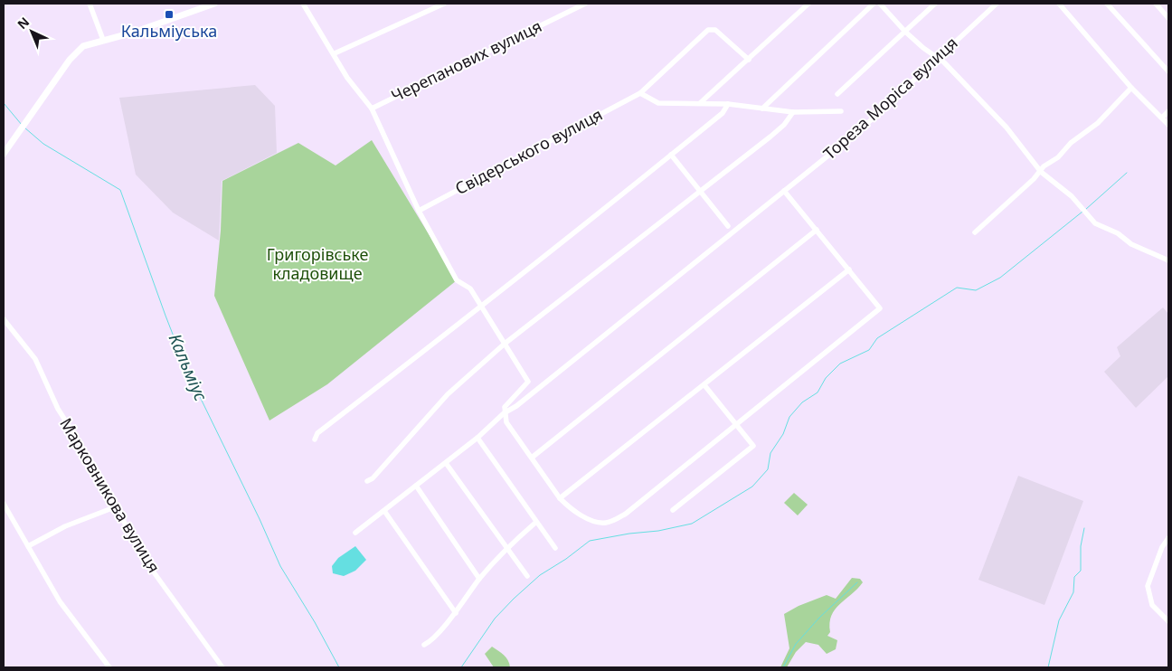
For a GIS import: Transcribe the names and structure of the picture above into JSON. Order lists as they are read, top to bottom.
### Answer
{
  "streets": {
    "street": [
      "Черепанових вулиця",
      "Тореза Моріса вулиця",
      "Свiдерського вулиця",
      "Марковникова вулиця"
    ]
  },
  "water": ["Кальміус"],
  "parks": ["Григорівське кладовище"],
  "places": {
    "transit": ["Кальміуська"]
  },
  "north": "top left"
}
